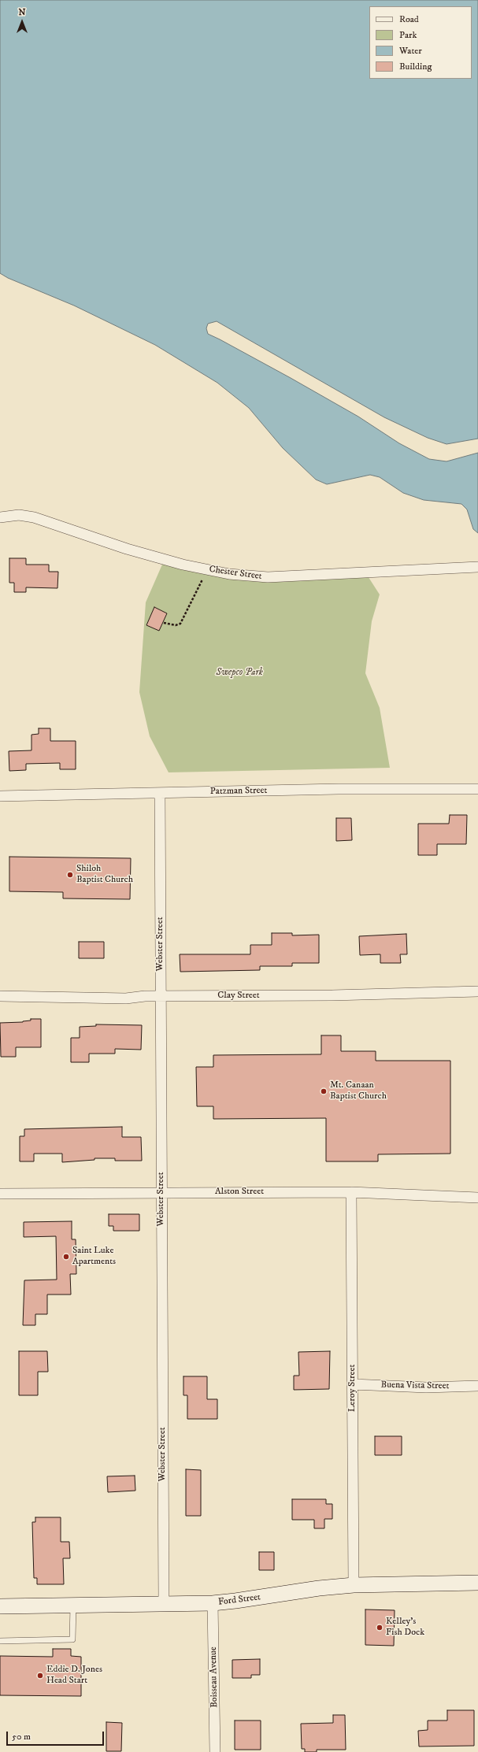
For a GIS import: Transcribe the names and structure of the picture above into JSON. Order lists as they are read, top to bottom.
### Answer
{
  "streets": {
    "main road": ["Ford Street"],
    "street": [
      "Chester Street",
      "Patzman Street",
      "Webster Street",
      "Clay Street",
      "Alston Street",
      "Buena Vista Street",
      "Leroy Street",
      "Boisseau Avenue"
    ]
  },
  "crossings": [
    ["Patzman Street", "Webster Street"],
    ["Webster Street", "Clay Street"],
    ["Webster Street", "Alston Street"],
    ["Webster Street", "Ford Street"],
    ["Alston Street", "Leroy Street"],
    ["Buena Vista Street", "Leroy Street"],
    ["Leroy Street", "Ford Street"],
    ["Ford Street", "Boisseau Avenue"]
  ],
  "parks": ["Swepco Park"],
  "places": [
    "Shiloh Baptist Church",
    "Mt. Canaan Baptist Church",
    "Saint Luke Apartments",
    "Kelley's Fish Dock",
    "Eddie D. Jones Head Start"
  ],
  "legend": [
    "Road",
    "Park",
    "Water",
    "Building"
  ],
  "scale_bar": "50 m",
  "north": "top"
}
